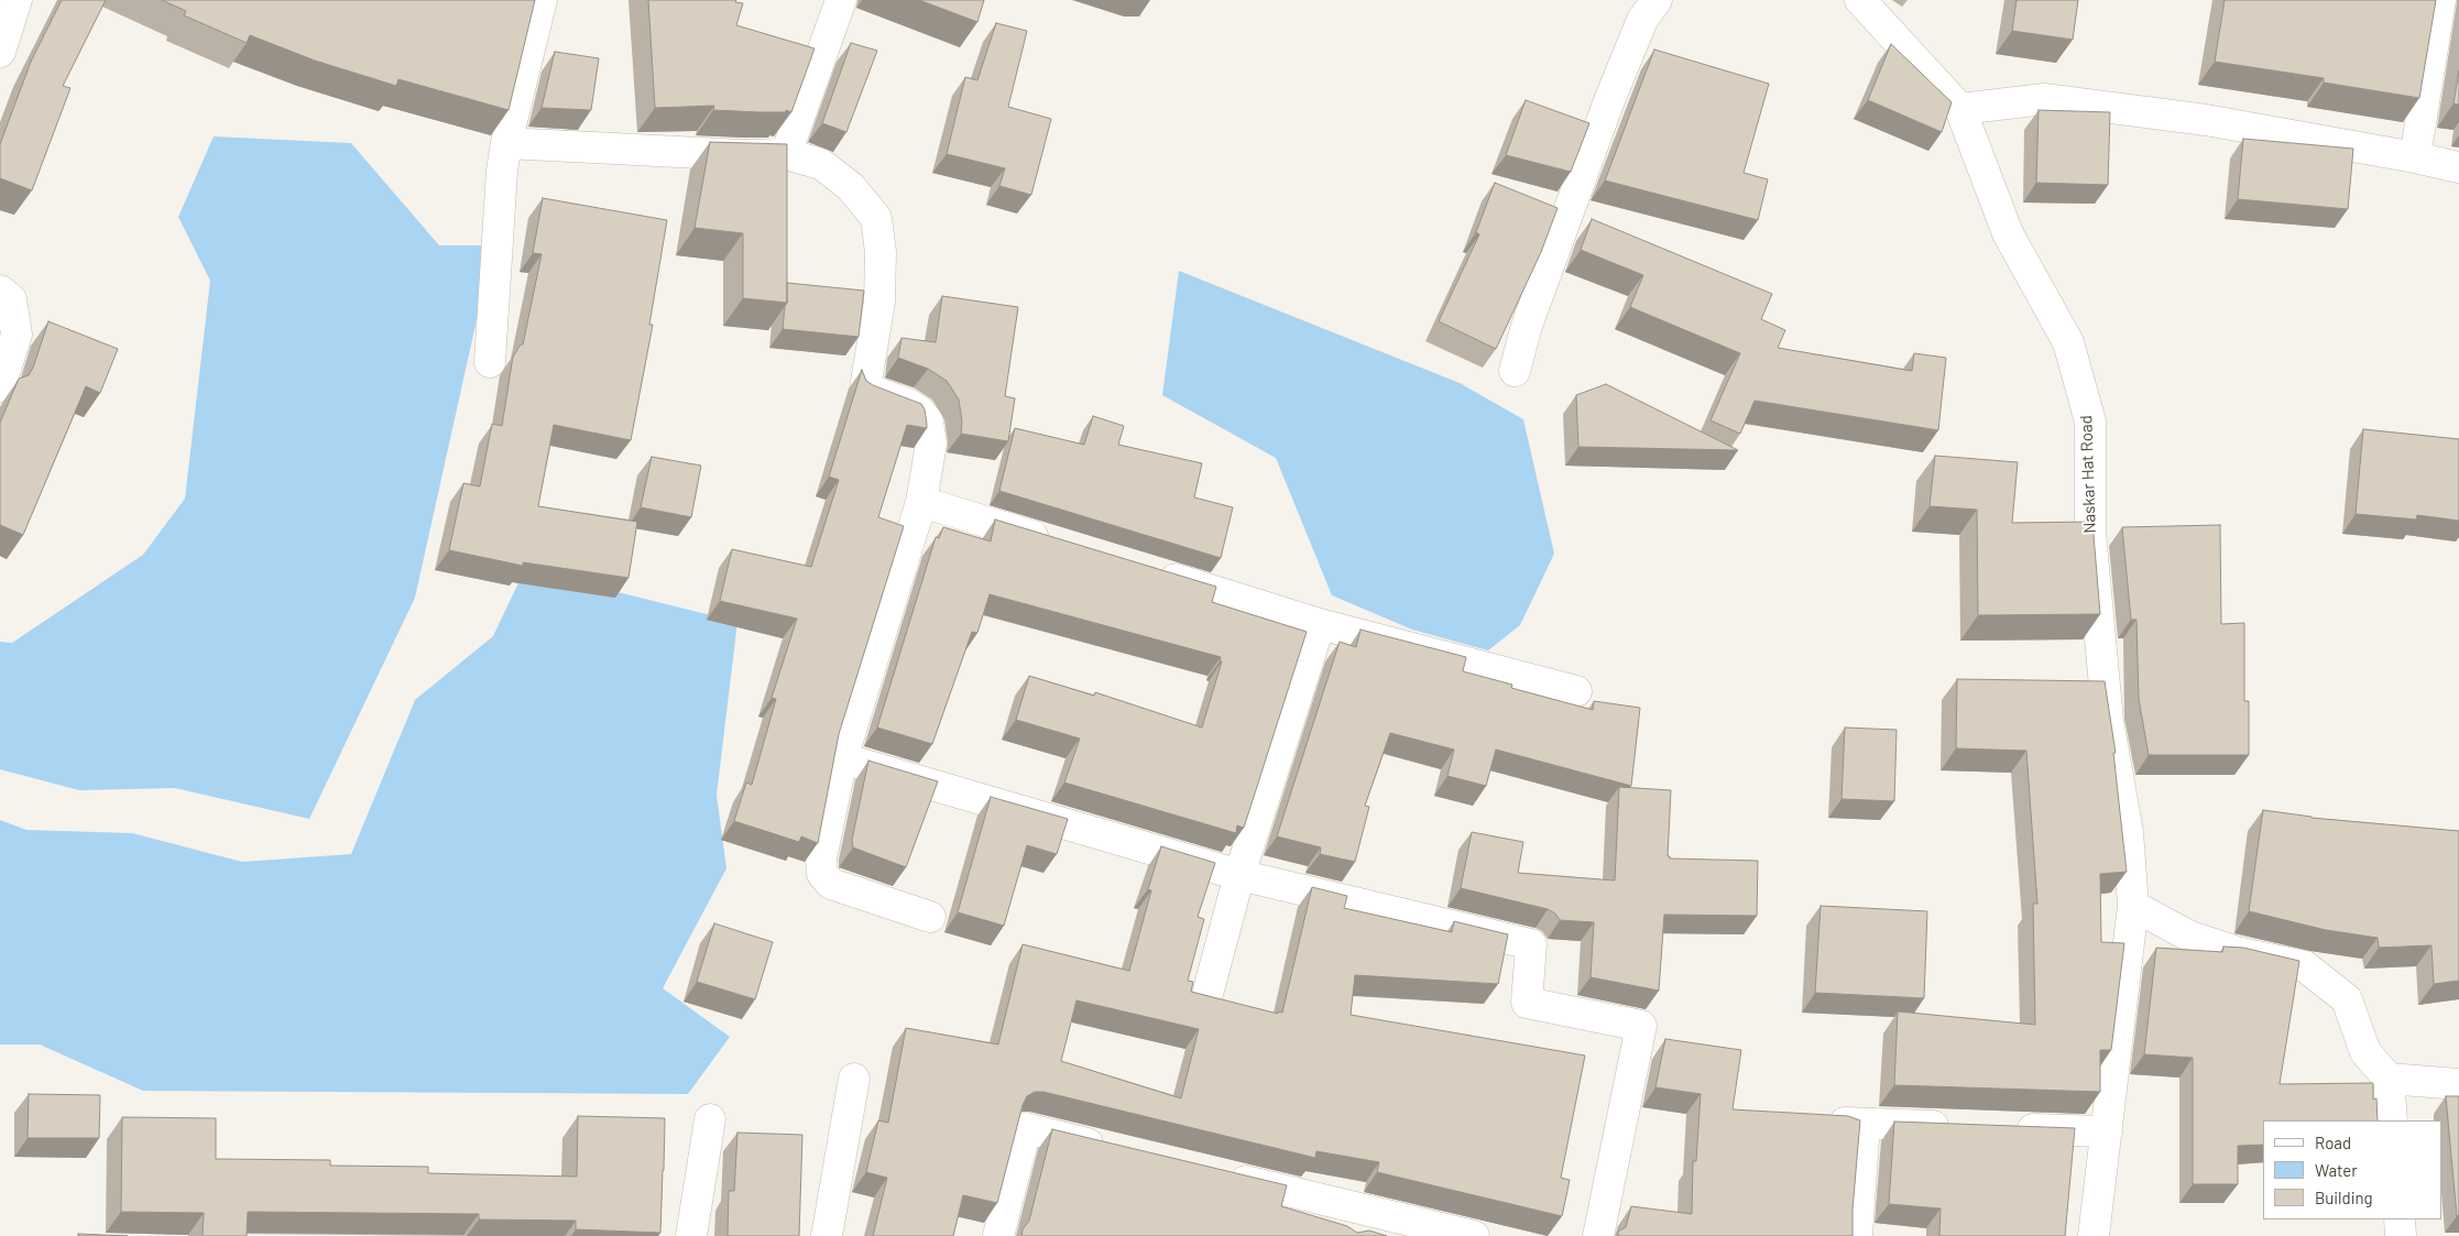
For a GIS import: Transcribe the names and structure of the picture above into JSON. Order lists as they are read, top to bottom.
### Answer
{
  "streets": {
    "street": ["Naskar Hat Road"]
  },
  "legend": ["Road", "Water", "Building"]
}
